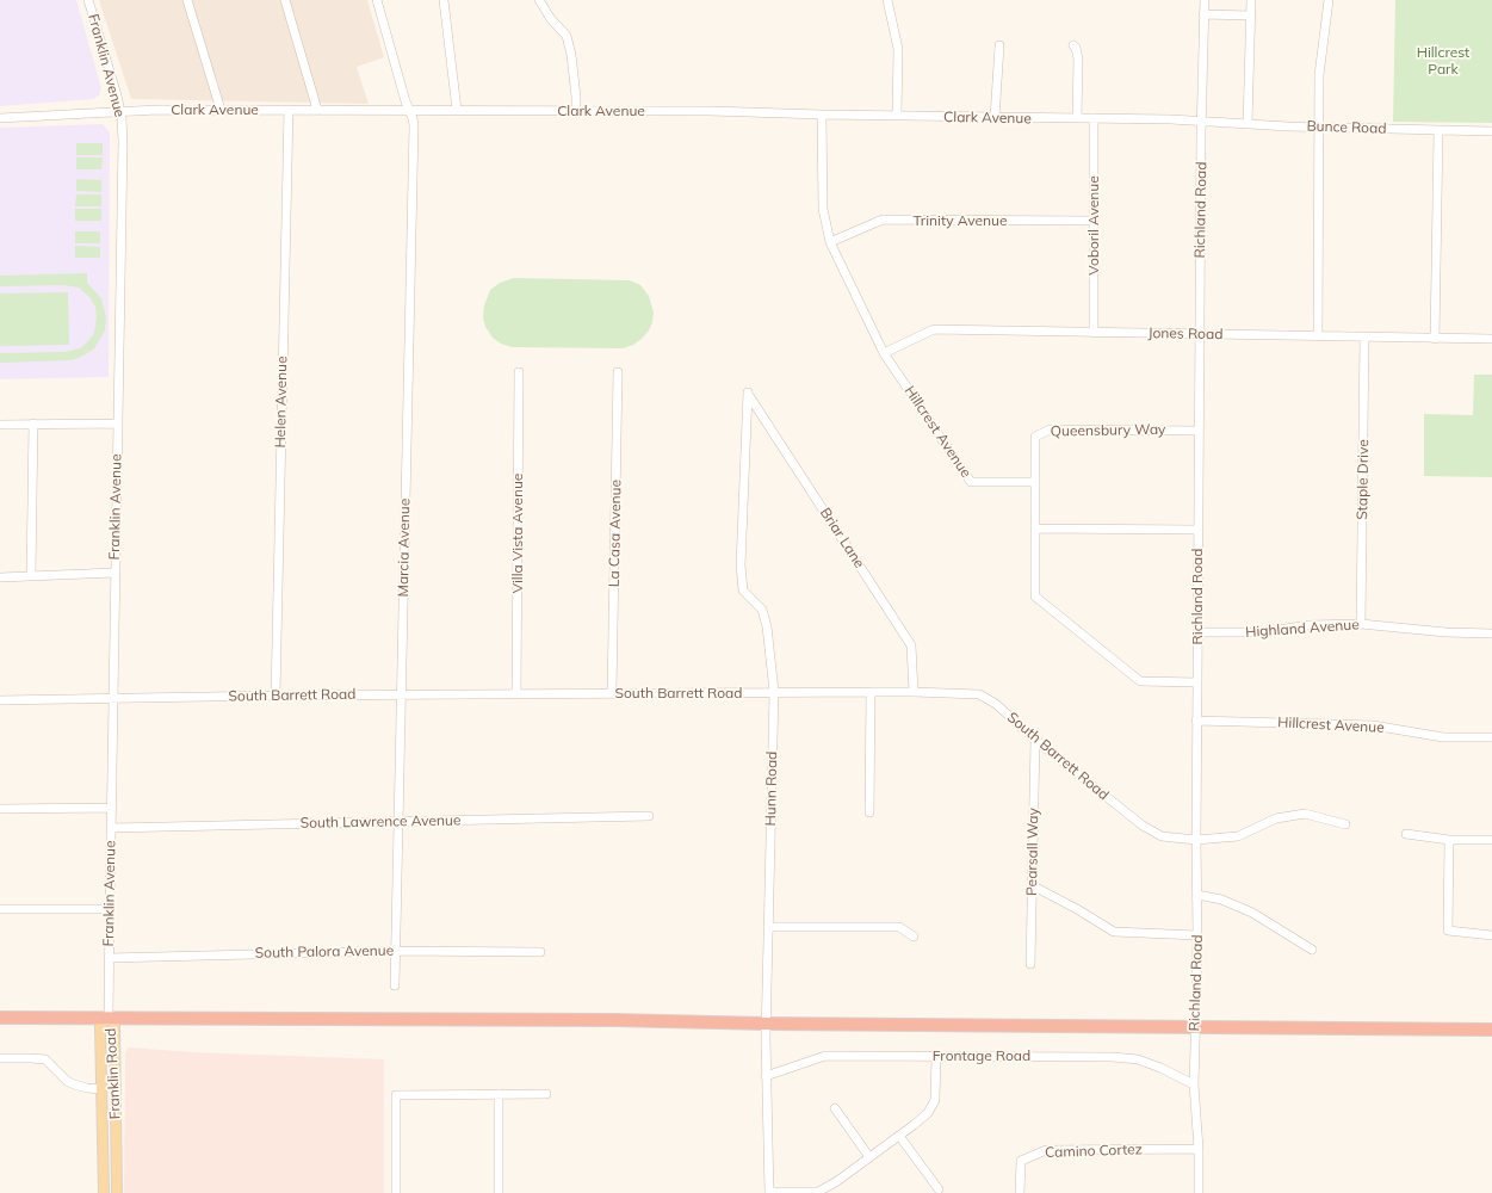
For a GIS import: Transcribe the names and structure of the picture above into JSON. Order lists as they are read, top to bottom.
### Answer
{
  "streets": {
    "main road": ["Franklin Road"],
    "street": [
      "Franklin Avenue",
      "Clark Avenue",
      "Bunce Road",
      "Richland Road",
      "Trinity Avenue",
      "Voboril Avenue",
      "Jones Road",
      "Helen Avenue",
      "Queensbury Way",
      "Hillcrest Avenue",
      "Staple Drive",
      "Villa Vista Avenue",
      "La Casa Avenue",
      "Briar Lane",
      "Marcia Avenue",
      "Highland Avenue",
      "South Barrett Road",
      "Hunn Road",
      "South Lawrence Avenue",
      "Pearsall Way",
      "South Palora Avenue",
      "Frontage Road",
      "Camino Cortez"
    ]
  },
  "crossings": [
    ["Franklin Avenue", "Clark Avenue"],
    ["Franklin Avenue", "South Barrett Road"],
    ["Franklin Avenue", "South Lawrence Avenue"],
    ["Franklin Avenue", "South Palora Avenue"],
    ["Franklin Avenue", "Franklin Road"],
    ["Clark Avenue", "Bunce Road"],
    ["Clark Avenue", "Richland Road"],
    ["Clark Avenue", "Voboril Avenue"],
    ["Clark Avenue", "Helen Avenue"],
    ["Clark Avenue", "Hillcrest Avenue"],
    ["Clark Avenue", "Marcia Avenue"],
    ["Bunce Road", "Richland Road"],
    ["Richland Road", "Jones Road"],
    ["Richland Road", "Queensbury Way"],
    ["Richland Road", "Hillcrest Avenue"],
    ["Richland Road", "Highland Avenue"],
    ["Richland Road", "South Barrett Road"],
    ["Richland Road", "Frontage Road"],
    ["Richland Road", "Camino Cortez"],
    ["Trinity Avenue", "Voboril Avenue"],
    ["Trinity Avenue", "Hillcrest Avenue"],
    ["Voboril Avenue", "Jones Road"],
    ["Jones Road", "Hillcrest Avenue"],
    ["Jones Road", "Staple Drive"],
    ["Helen Avenue", "South Barrett Road"],
    ["Queensbury Way", "Hillcrest Avenue"],
    ["Staple Drive", "Highland Avenue"],
    ["Villa Vista Avenue", "South Barrett Road"],
    ["La Casa Avenue", "South Barrett Road"],
    ["Briar Lane", "South Barrett Road"],
    ["Briar Lane", "Hunn Road"],
    ["Marcia Avenue", "South Barrett Road"],
    ["Marcia Avenue", "South Lawrence Avenue"],
    ["Marcia Avenue", "South Palora Avenue"],
    ["South Barrett Road", "Hunn Road"],
    ["South Barrett Road", "Pearsall Way"],
    ["Hunn Road", "Frontage Road"]
  ],
  "parks": ["Hillcrest Park"]
}
